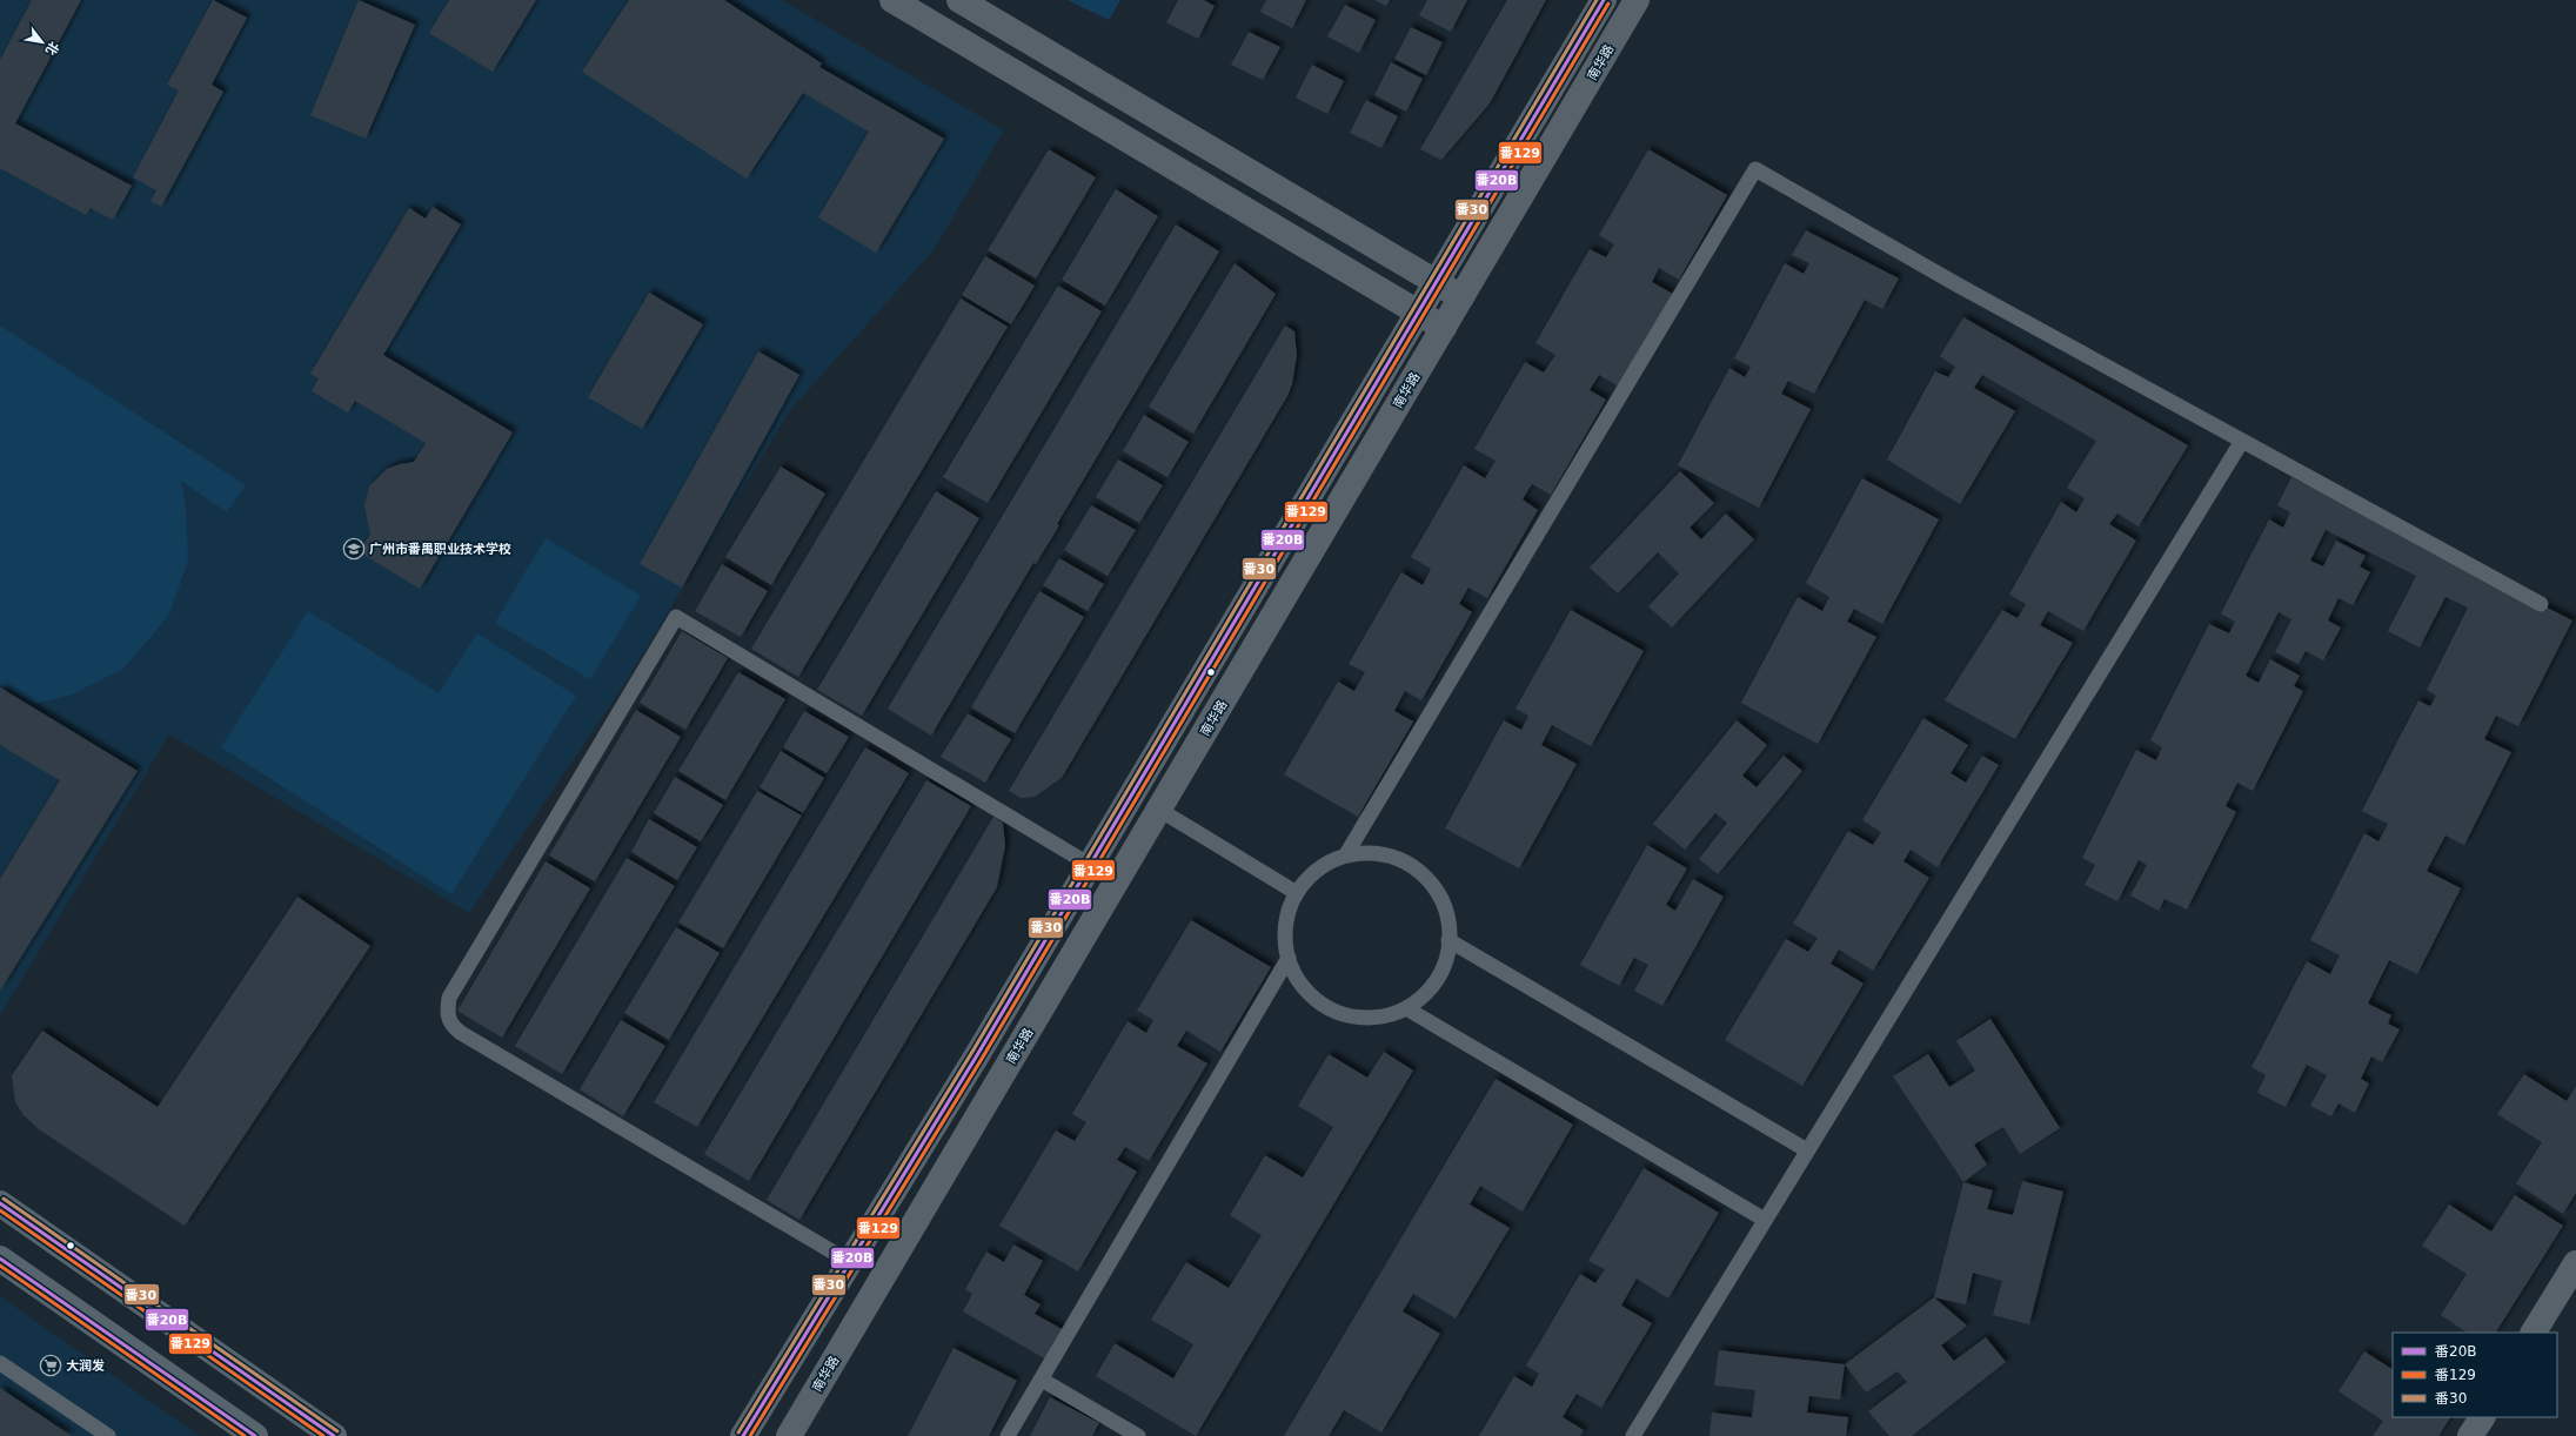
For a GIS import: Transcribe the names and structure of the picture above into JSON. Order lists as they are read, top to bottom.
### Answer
{
  "streets": {
    "street": ["南华路"]
  },
  "places": {
    "school or university": ["广州市番禺职业技术学校"],
    "supermarket": ["大润发"]
  },
  "lines": ["transit line 番20B", "transit line 番30", "transit line 番129"],
  "legend": ["番20B", "番129", "番30"],
  "north": "bottom right"
}
